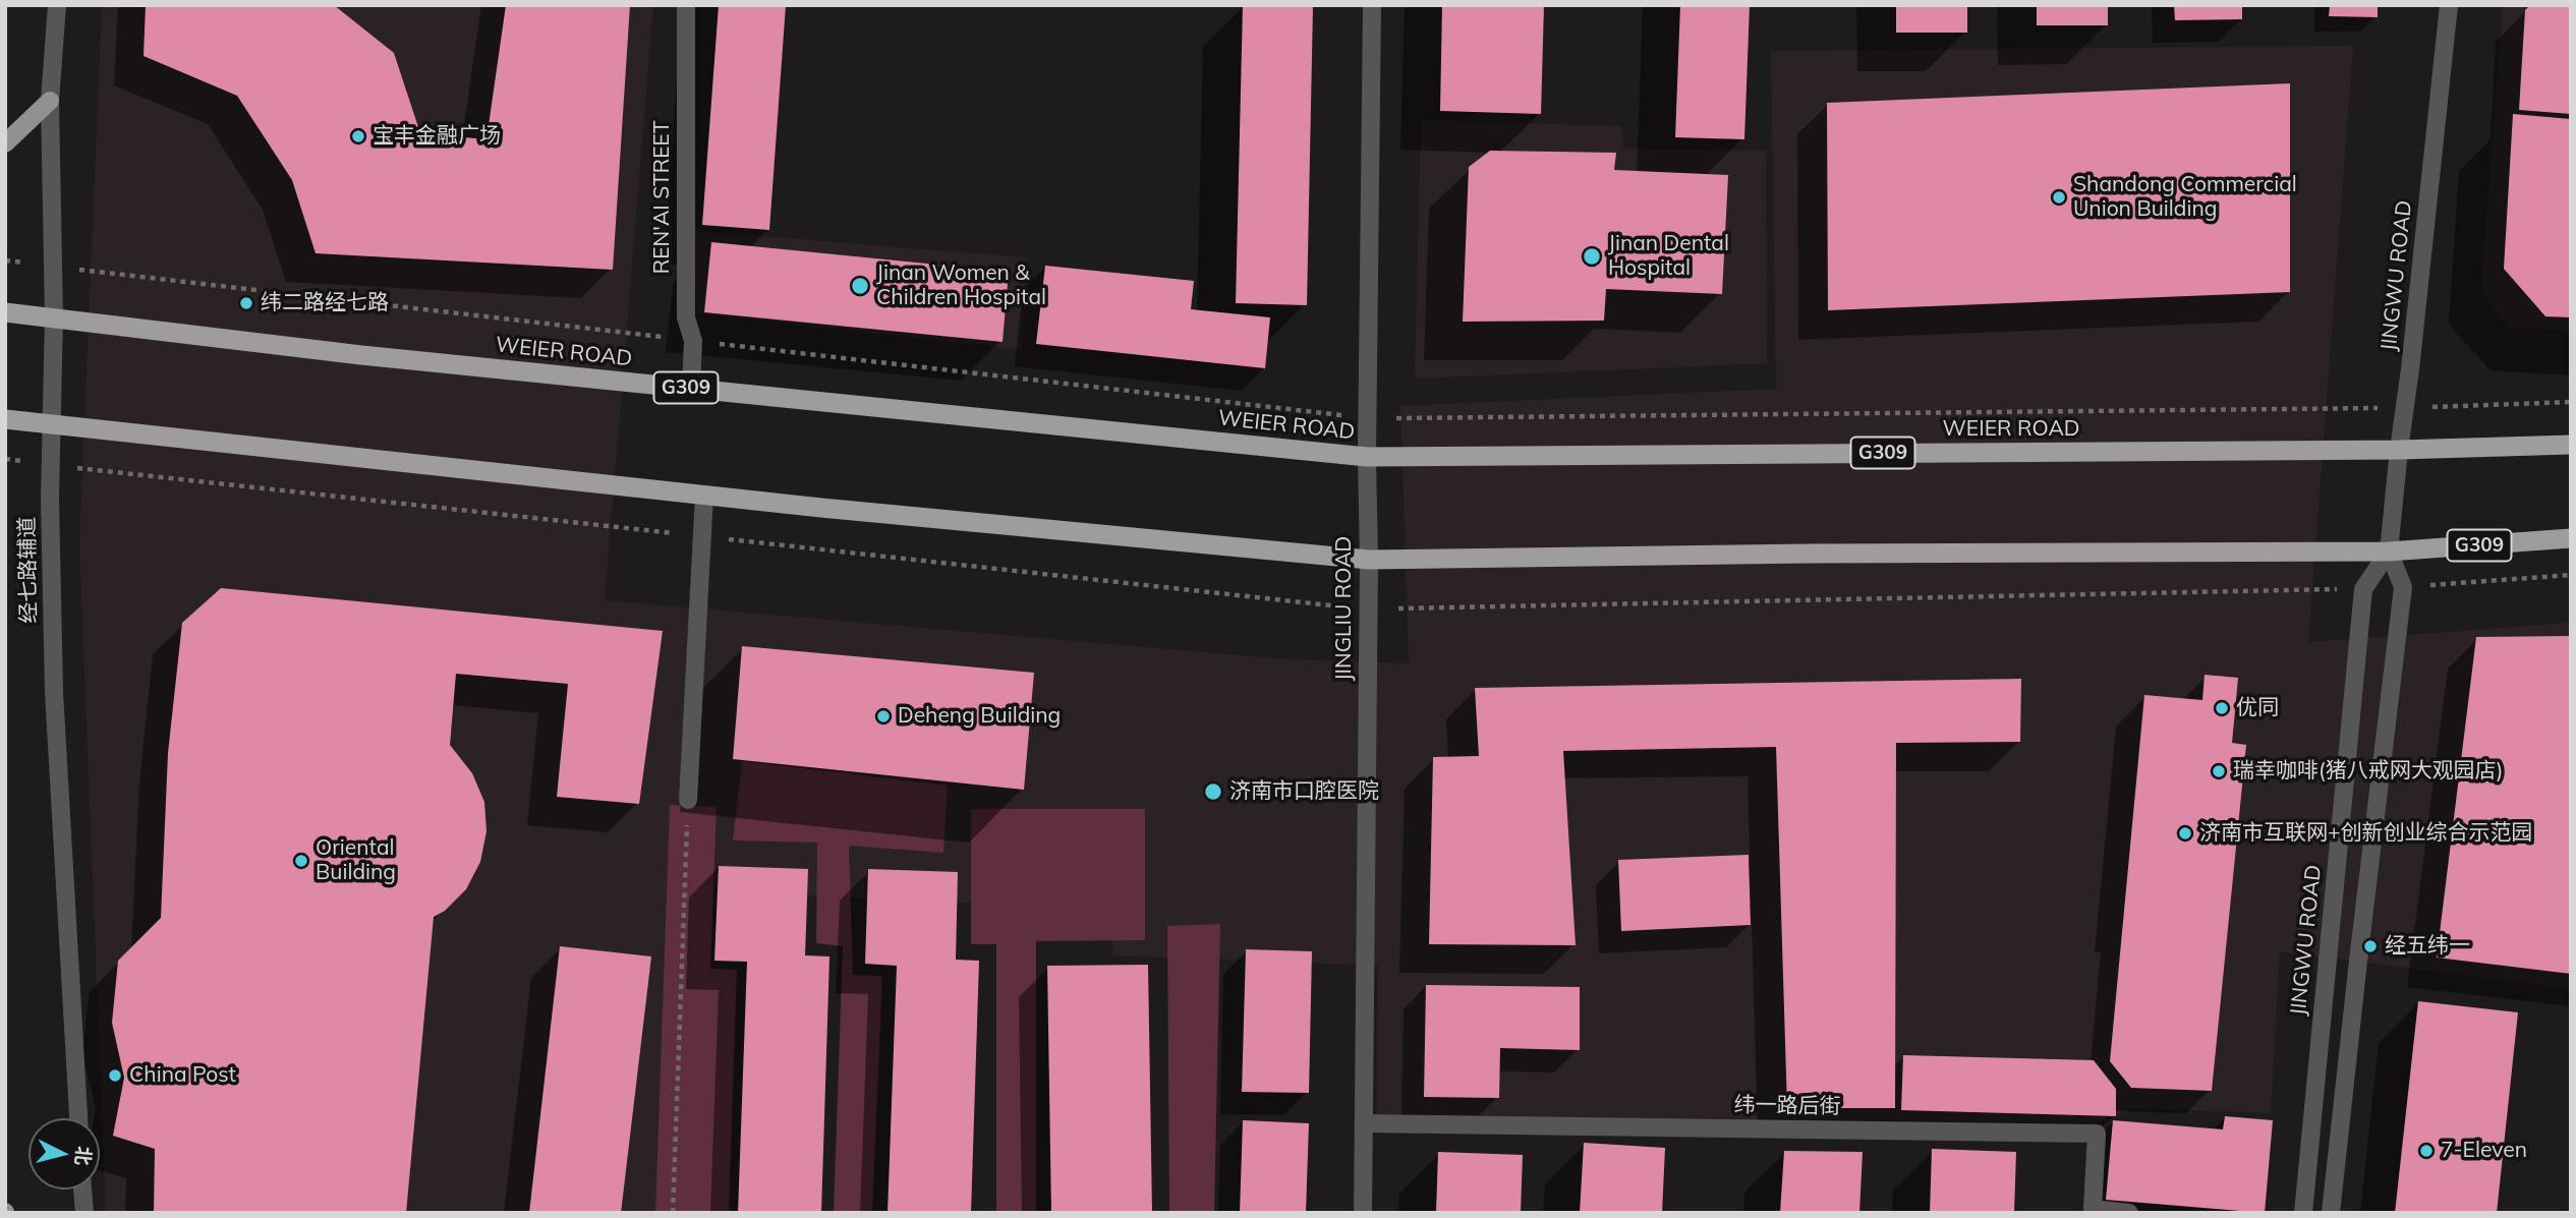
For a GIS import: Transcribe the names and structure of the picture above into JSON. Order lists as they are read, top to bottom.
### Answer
{
  "streets": {
    "highway": ["WEIER ROAD", "G309"],
    "street": [
      "REN'AI STREET",
      "JINGWU ROAD",
      "经七路辅道",
      "JINGLIU ROAD",
      "纬一路后街"
    ]
  },
  "crossings": [
    ["REN'AI STREET", "WEIER ROAD"],
    ["JINGWU ROAD", "WEIER ROAD"],
    ["JINGWU ROAD", "G309"],
    ["WEIER ROAD", "经七路辅道"],
    ["WEIER ROAD", "JINGLIU ROAD"],
    ["G309", "经七路辅道"],
    ["G309", "JINGLIU ROAD"],
    ["JINGLIU ROAD", "纬一路后街"]
  ],
  "places": [
    "宝丰金融广场",
    "Shandong Commercial Union Building",
    "Jinan Dental Hospital",
    "Jinan Women & Children Hospital",
    "纬二路经七路",
    "优同",
    "Deheng Building",
    "瑞幸咖啡(猪八戒网大观园店)",
    "济南市口腔医院",
    "济南市互联网+创新创业综合示范园",
    "Oriental Building",
    "经五纬一",
    "China Post",
    "7-Eleven"
  ],
  "north": "right"
}
